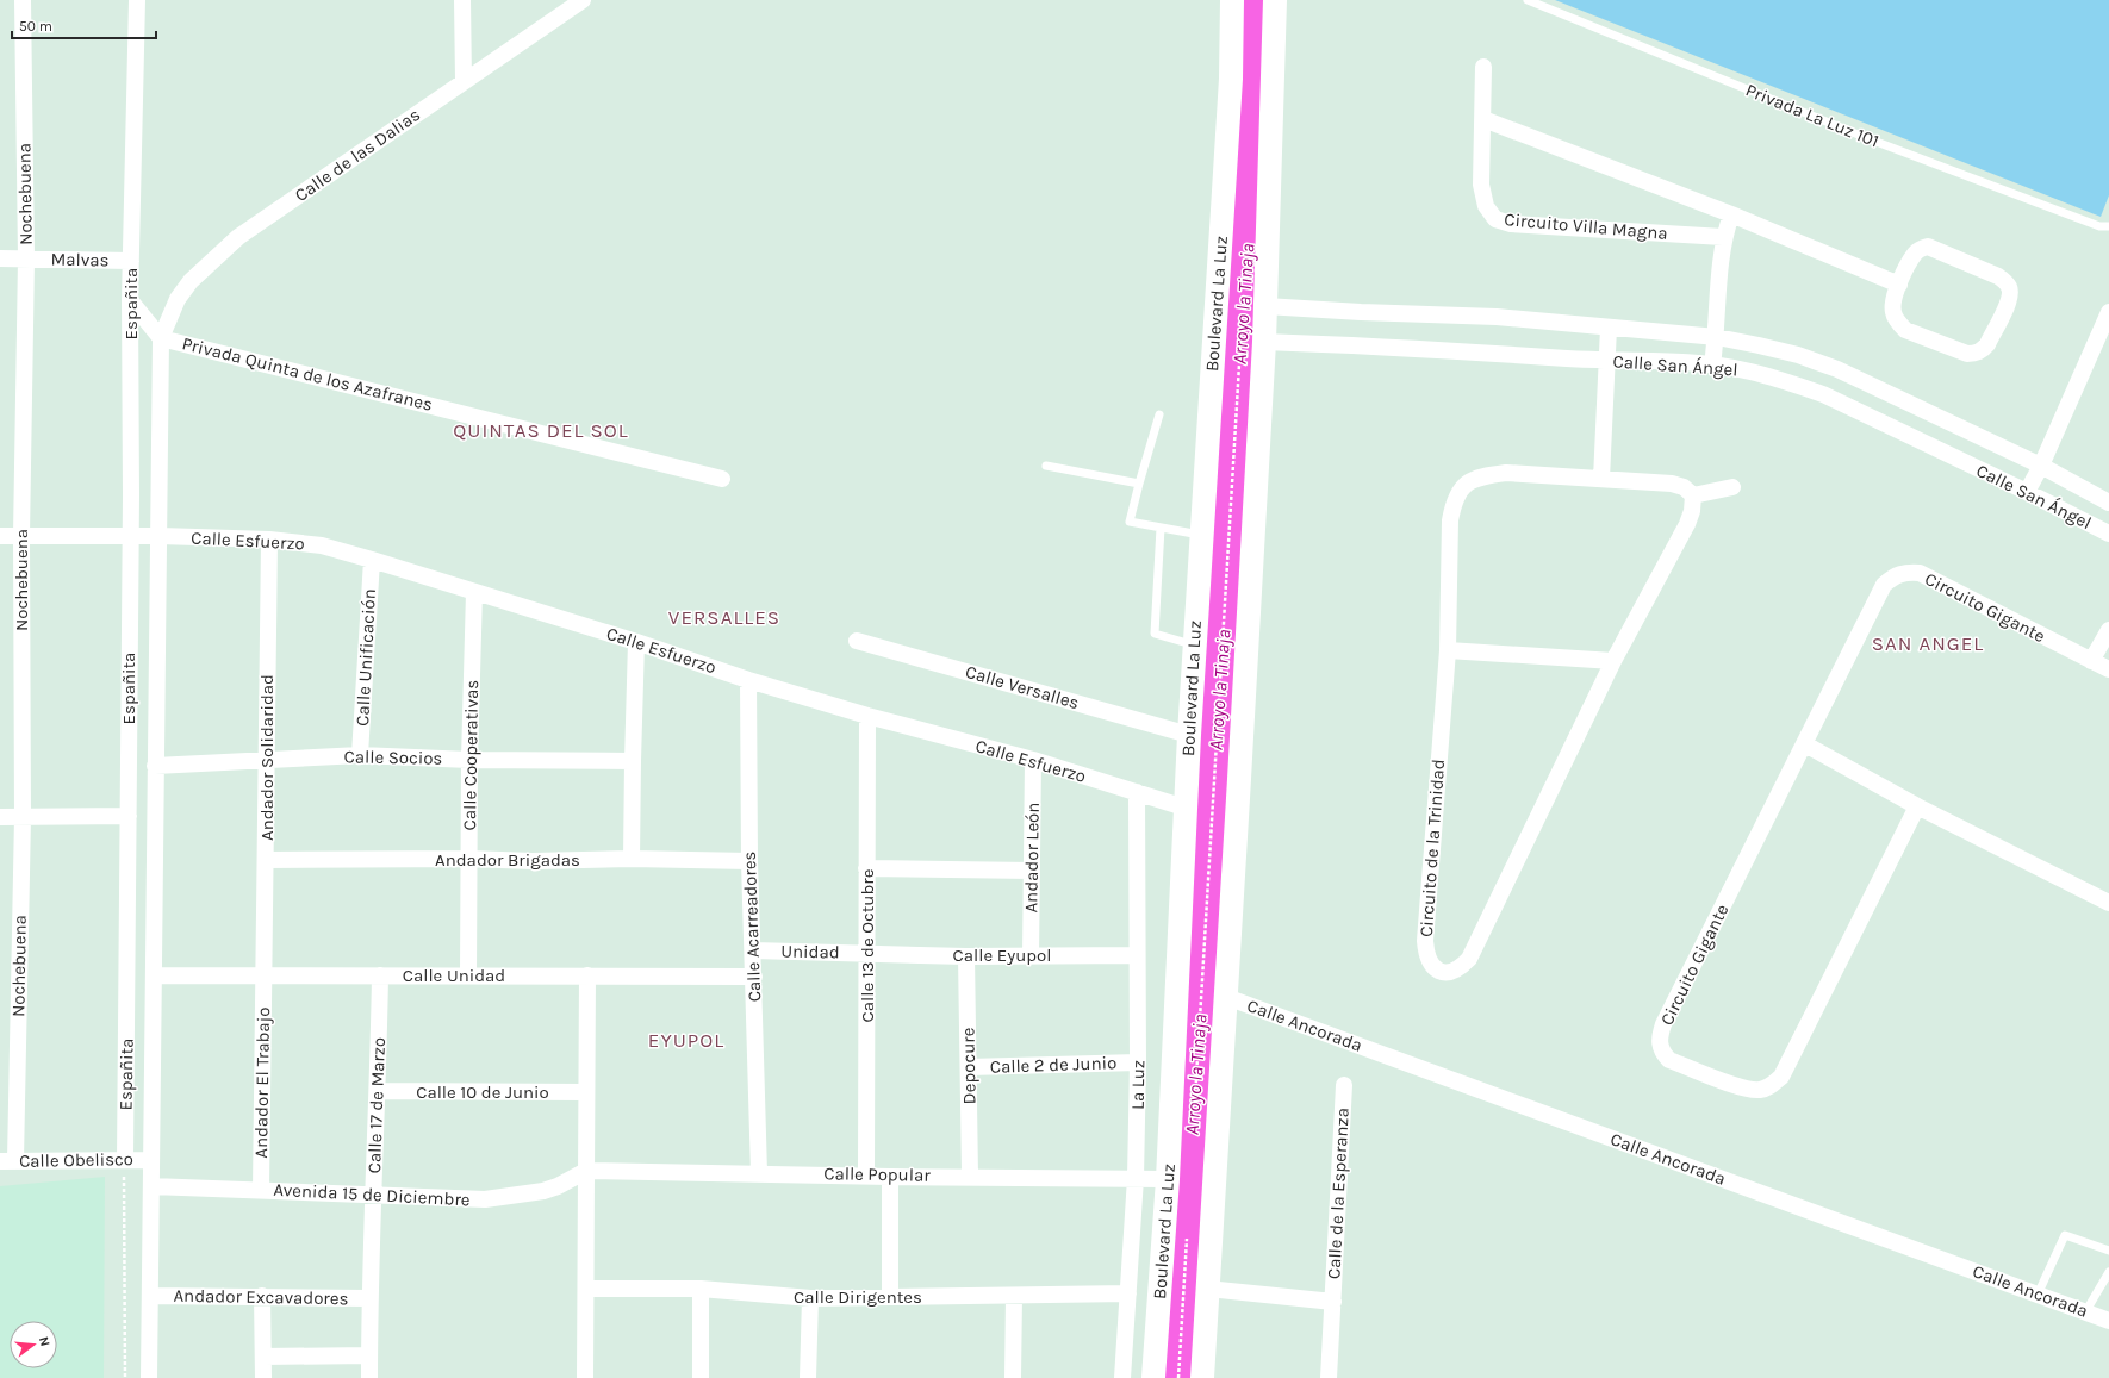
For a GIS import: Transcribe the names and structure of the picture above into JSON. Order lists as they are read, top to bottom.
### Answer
{
  "streets": {
    "main road": ["Boulevard La Luz"],
    "street": [
      "Calle de las Dalias",
      "Nochebuena",
      "Circuito Villa Magna",
      "Malvas",
      "Españita",
      "Calle San Ángel",
      "Privada Quinta de los Azafranes",
      "Calle Esfuerzo",
      "Circuito Gigante",
      "Calle Unificación",
      "Calle Versalles",
      "Calle Cooperativas",
      "Andador Solidaridad",
      "Calle Socios",
      "Circuito de la Trinidad",
      "Andador León",
      "Andador Brigadas",
      "Calle Acarreadores",
      "Calle 13 de Octubre",
      "Unidad",
      "Calle Eyupol",
      "Calle Unidad",
      "Calle Ancorada",
      "Calle 2 de Junio",
      "Depocure",
      "Andador El Trabajo",
      "La Luz",
      "Calle 10 de Junio",
      "Calle 17 de Marzo",
      "Calle Obelisco",
      "Calle Popular",
      "Calle de la Esperanza",
      "Avenida 15 de Diciembre",
      "Andador Excavadores",
      "Calle Dirigentes"
    ],
    "lane": ["Privada La Luz 101"]
  },
  "crossings": [
    ["Calle de las Dalias", "Privada Quinta de los Azafranes"],
    ["Nochebuena", "Malvas"],
    ["Nochebuena", "Calle Esfuerzo"],
    ["Nochebuena", "Calle Obelisco"],
    ["Malvas", "Españita"],
    ["Españita", "Privada Quinta de los Azafranes"],
    ["Españita", "Calle Esfuerzo"],
    ["Españita", "Calle Obelisco"],
    ["Boulevard La Luz", "Calle Esfuerzo"],
    ["Boulevard La Luz", "Calle Versalles"],
    ["Boulevard La Luz", "Calle Popular"],
    ["Calle Esfuerzo", "Calle Unificación"],
    ["Calle Esfuerzo", "Calle Cooperativas"],
    ["Calle Esfuerzo", "Andador Solidaridad"],
    ["Calle Esfuerzo", "Andador León"],
    ["Calle Esfuerzo", "Calle Acarreadores"],
    ["Calle Esfuerzo", "Calle 13 de Octubre"],
    ["Calle Esfuerzo", "La Luz"],
    ["Calle Unificación", "Calle Socios"],
    ["Calle Cooperativas", "Calle Socios"],
    ["Calle Cooperativas", "Andador Brigadas"],
    ["Calle Cooperativas", "Calle Unidad"],
    ["Andador Solidaridad", "Calle Socios"],
    ["Andador Solidaridad", "Andador Brigadas"],
    ["Andador Solidaridad", "Calle Unidad"],
    ["Andador Solidaridad", "Andador El Trabajo"],
    ["Andador León", "Calle Eyupol"],
    ["Andador Brigadas", "Calle Acarreadores"],
    ["Calle Acarreadores", "Unidad"],
    ["Calle Acarreadores", "Calle Unidad"],
    ["Calle Acarreadores", "Calle Popular"],
    ["Calle 13 de Octubre", "Unidad"],
    ["Calle 13 de Octubre", "Calle Eyupol"],
    ["Calle 13 de Octubre", "Calle Popular"],
    ["Unidad", "Calle Eyupol"],
    ["Calle Eyupol", "Depocure"],
    ["Calle Eyupol", "La Luz"],
    ["Calle Unidad", "Andador El Trabajo"],
    ["Calle Unidad", "Calle 17 de Marzo"],
    ["Calle 2 de Junio", "Depocure"],
    ["Calle 2 de Junio", "La Luz"],
    ["Depocure", "Calle Popular"],
    ["Andador El Trabajo", "Avenida 15 de Diciembre"],
    ["La Luz", "Calle Popular"],
    ["La Luz", "Calle Dirigentes"],
    ["Calle 10 de Junio", "Calle 17 de Marzo"],
    ["Calle 17 de Marzo", "Avenida 15 de Diciembre"],
    ["Calle 17 de Marzo", "Andador Excavadores"],
    ["Calle Popular", "Avenida 15 de Diciembre"]
  ],
  "districts": [
    "QUINTAS DEL SOL",
    "VERSALLES",
    "SAN ANGEL",
    "EYUPOL"
  ],
  "water": ["Arroyo la Tinaja"],
  "scale_bar": "50 m",
  "north": "right"
}
